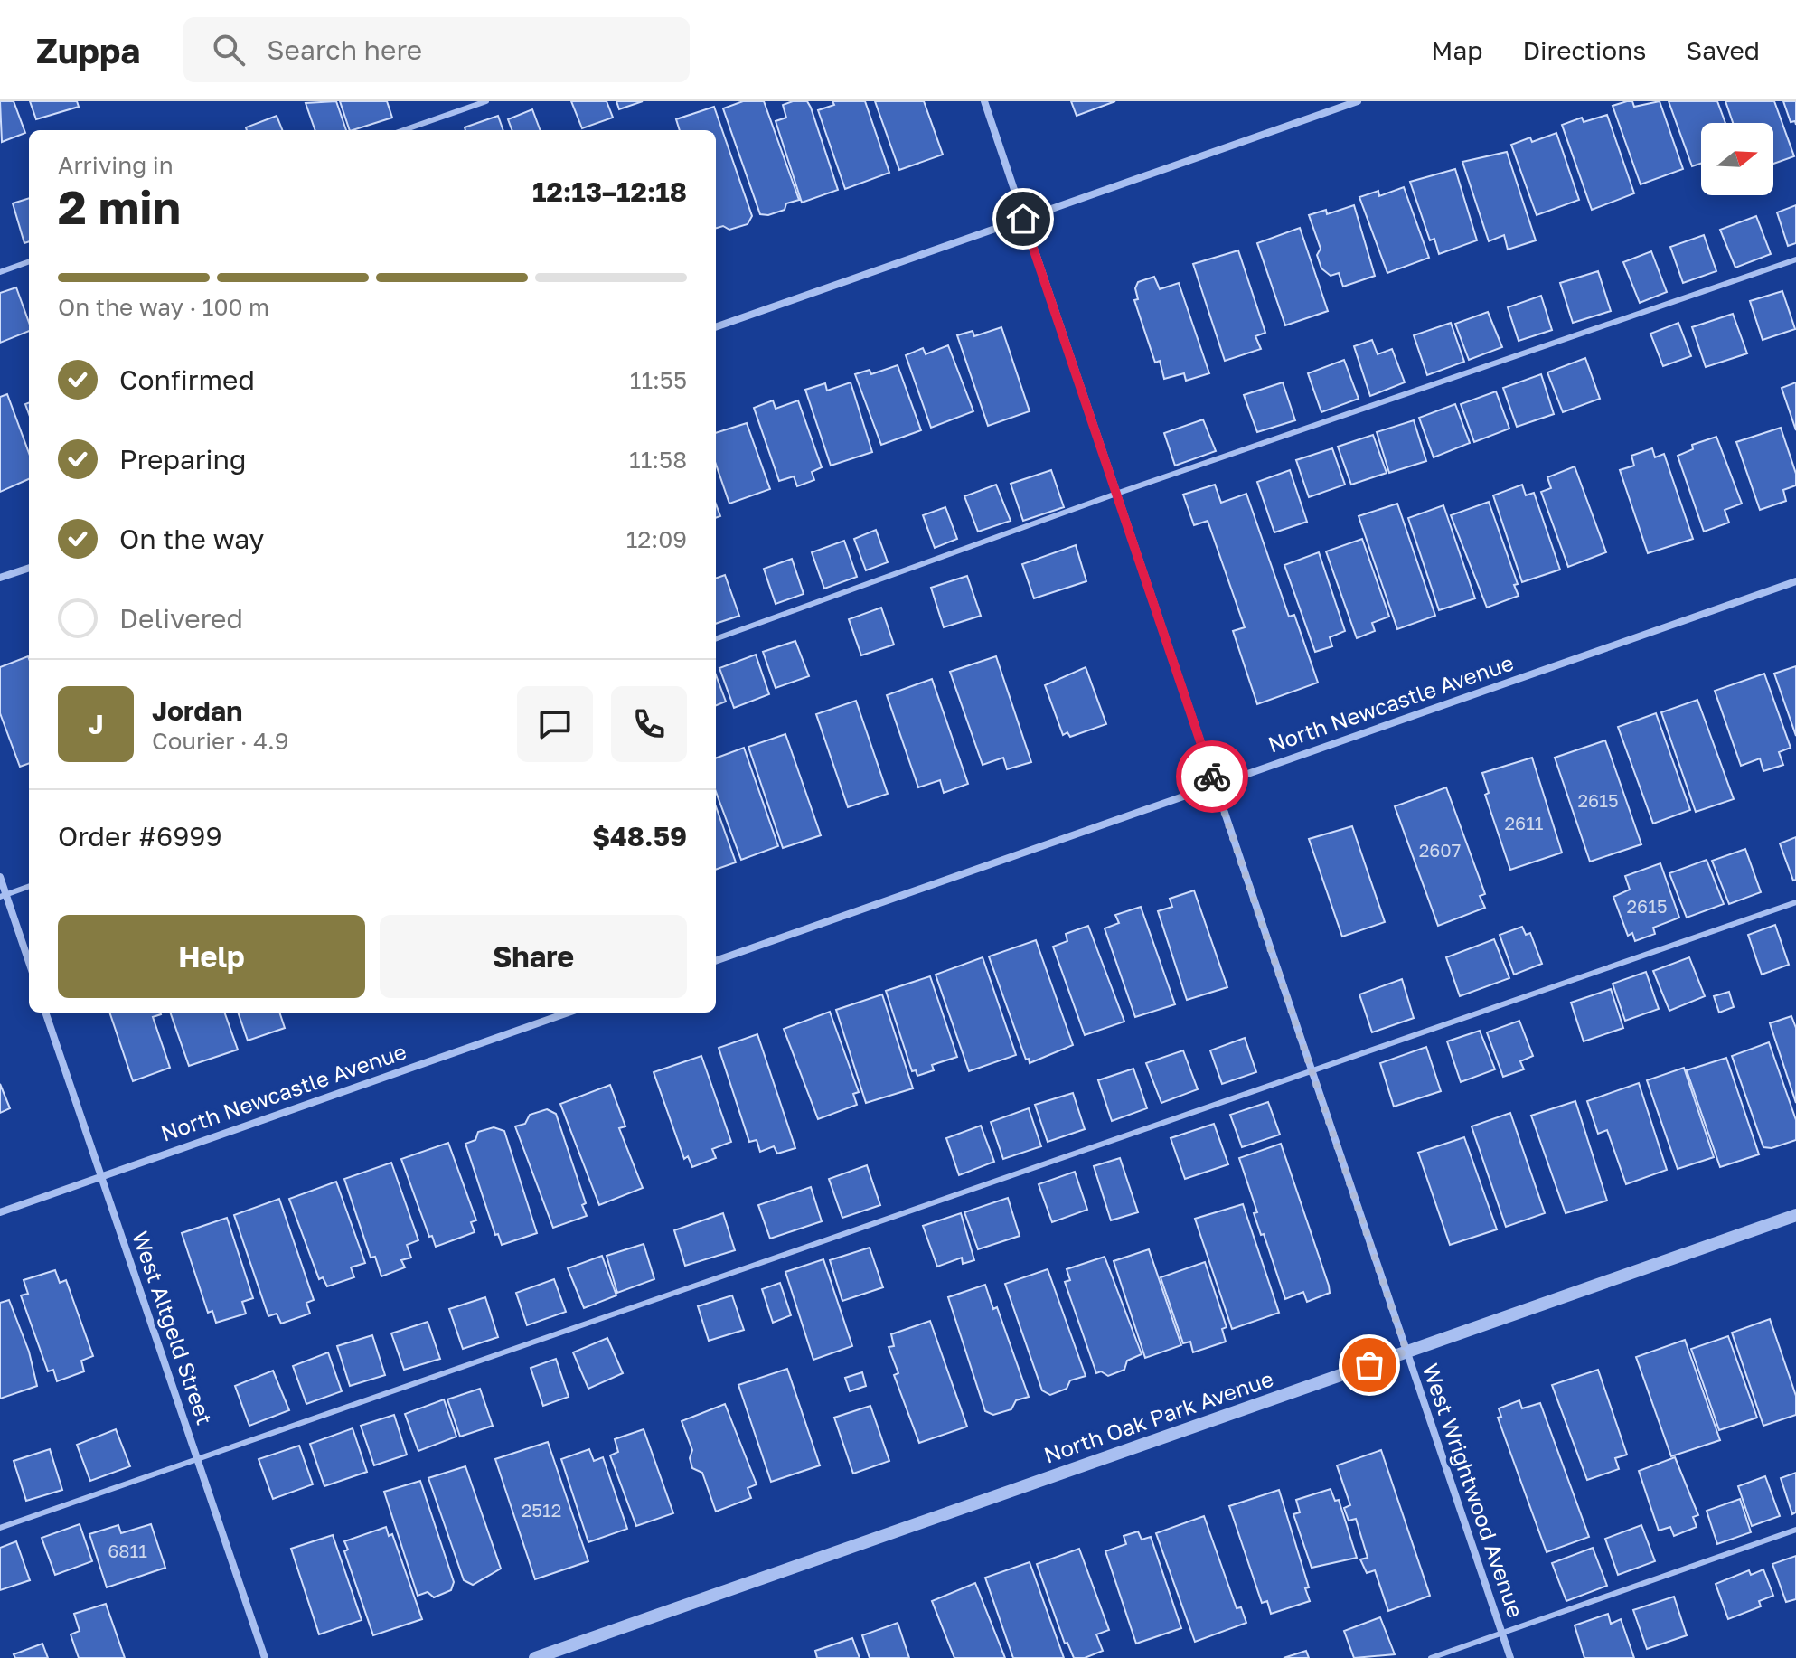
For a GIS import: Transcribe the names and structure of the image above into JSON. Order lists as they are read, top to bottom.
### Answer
{
  "streets": {
    "street": [
      "North Newcastle Avenue",
      "West Altgeld Street",
      "North Oak Park Avenue",
      "West Wrightwood Avenue"
    ]
  },
  "crossings": [
    ["North Newcastle Avenue", "West Altgeld Street"],
    ["North Newcastle Avenue", "West Wrightwood Avenue"],
    ["North Oak Park Avenue", "West Wrightwood Avenue"]
  ],
  "house_numbers": [
    "2615",
    "2611",
    "2607",
    "2615",
    "2512",
    "6811"
  ],
  "north": "right",
  "page": {
    "header": "Zuppa",
    "search": "Search here",
    "nav": ["Map", "Directions", "Saved"],
    "heading": ["2 min", "Arriving in", "12:13–12:18"],
    "panel": [
      "Jordan",
      "Courier · 4.9",
      "Order #6999",
      "$48.59"
    ],
    "bar": "On the way · 100 m",
    "list": [
      ["Confirmed", "11:55"],
      ["Preparing", "11:58"],
      ["On the way", "12:09"],
      "Delivered"
    ],
    "round": "J",
    "buttons": ["Help", "Share"]
  }
}
